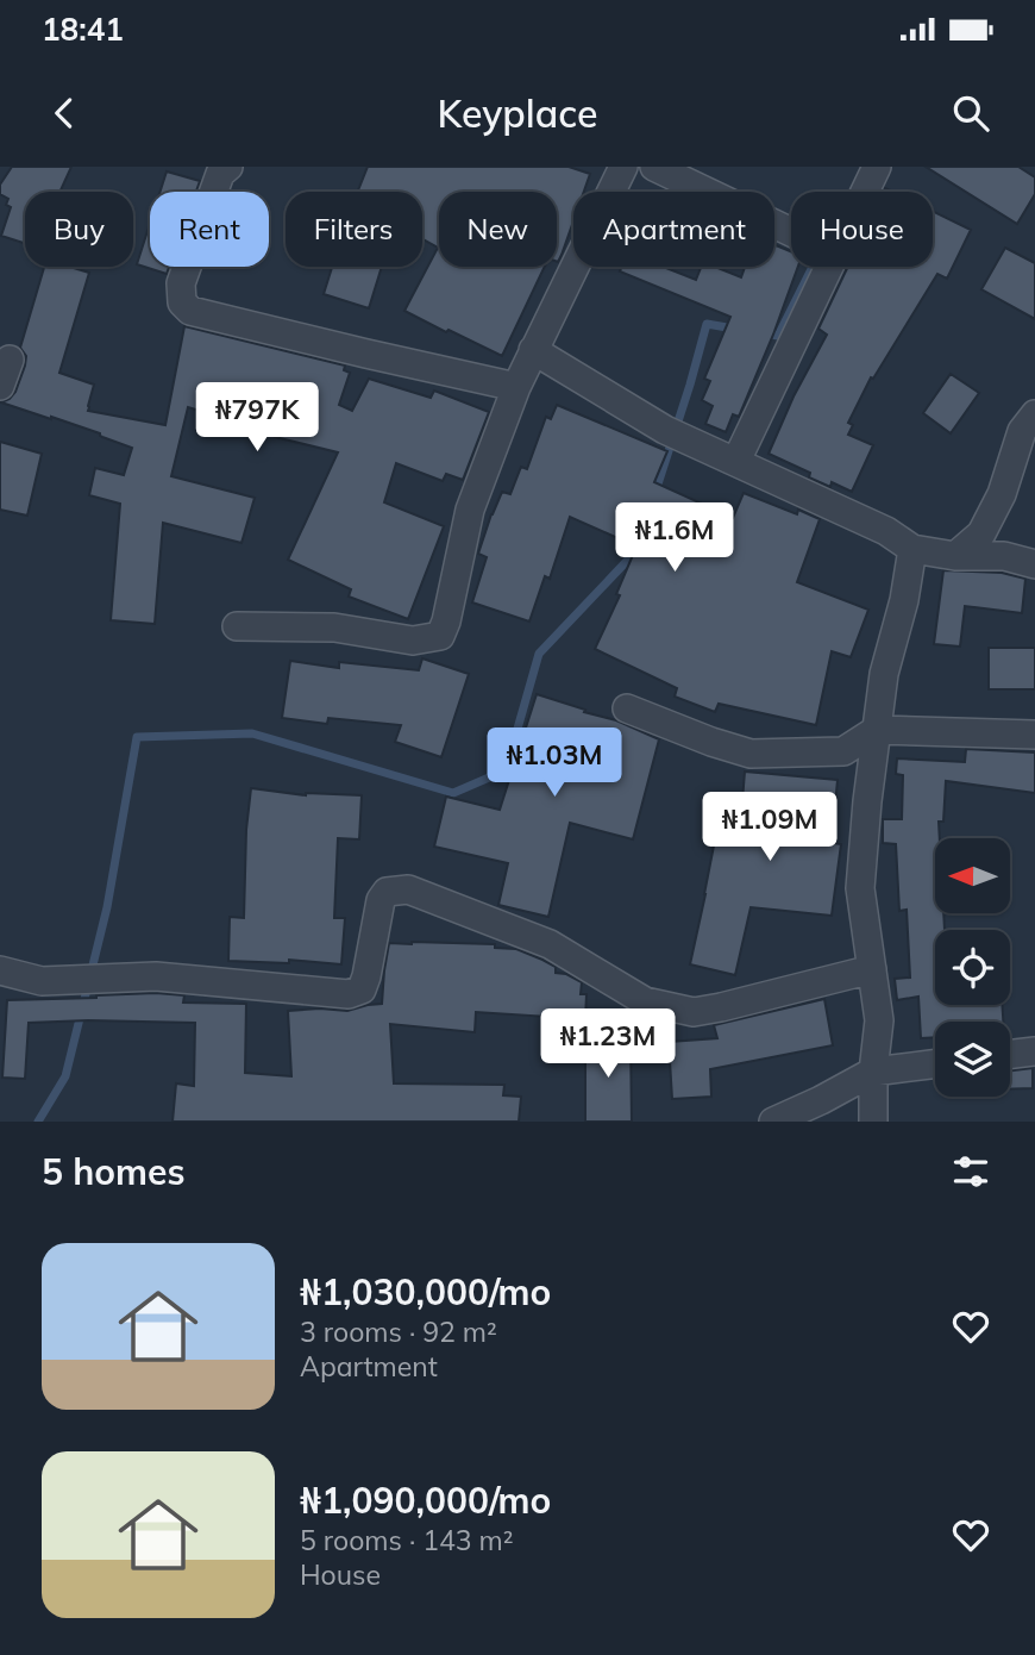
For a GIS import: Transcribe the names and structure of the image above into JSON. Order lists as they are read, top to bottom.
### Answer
{
  "north": "left",
  "page": {
    "status": "18:41",
    "header": "Keyplace",
    "chip": [
      "Buy",
      "Rent",
      "Filters",
      "New",
      "Apartment",
      "House"
    ],
    "price": [
      "₦797K",
      "₦1.6M",
      "₦1.03M",
      "₦1.09M",
      "₦1.23M"
    ],
    "heading": "5 homes",
    "list": [
      {
        "name": "₦1,030,000/mo",
        "note": "3 rooms · 92 m² · Apartment"
      },
      {
        "name": "₦1,090,000/mo",
        "note": "5 rooms · 143 m² · House"
      }
    ]
  }
}
